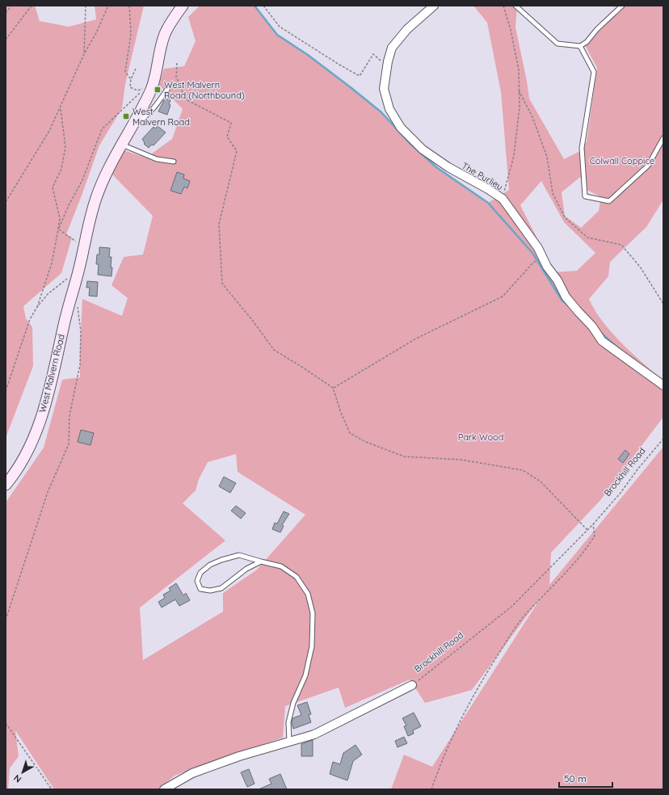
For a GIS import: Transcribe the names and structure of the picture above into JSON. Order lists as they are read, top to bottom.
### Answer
{
  "streets": {
    "main road": ["West Malvern Road"],
    "street": ["The Purlieu", "Brockhill Road"]
  },
  "parks": ["Colwall Coppice", "Park Wood"],
  "places": {
    "transit": ["West Malvern Road (Northbound)", "West Malvern Road"]
  },
  "scale_bar": "50 m",
  "north": "bottom left"
}
